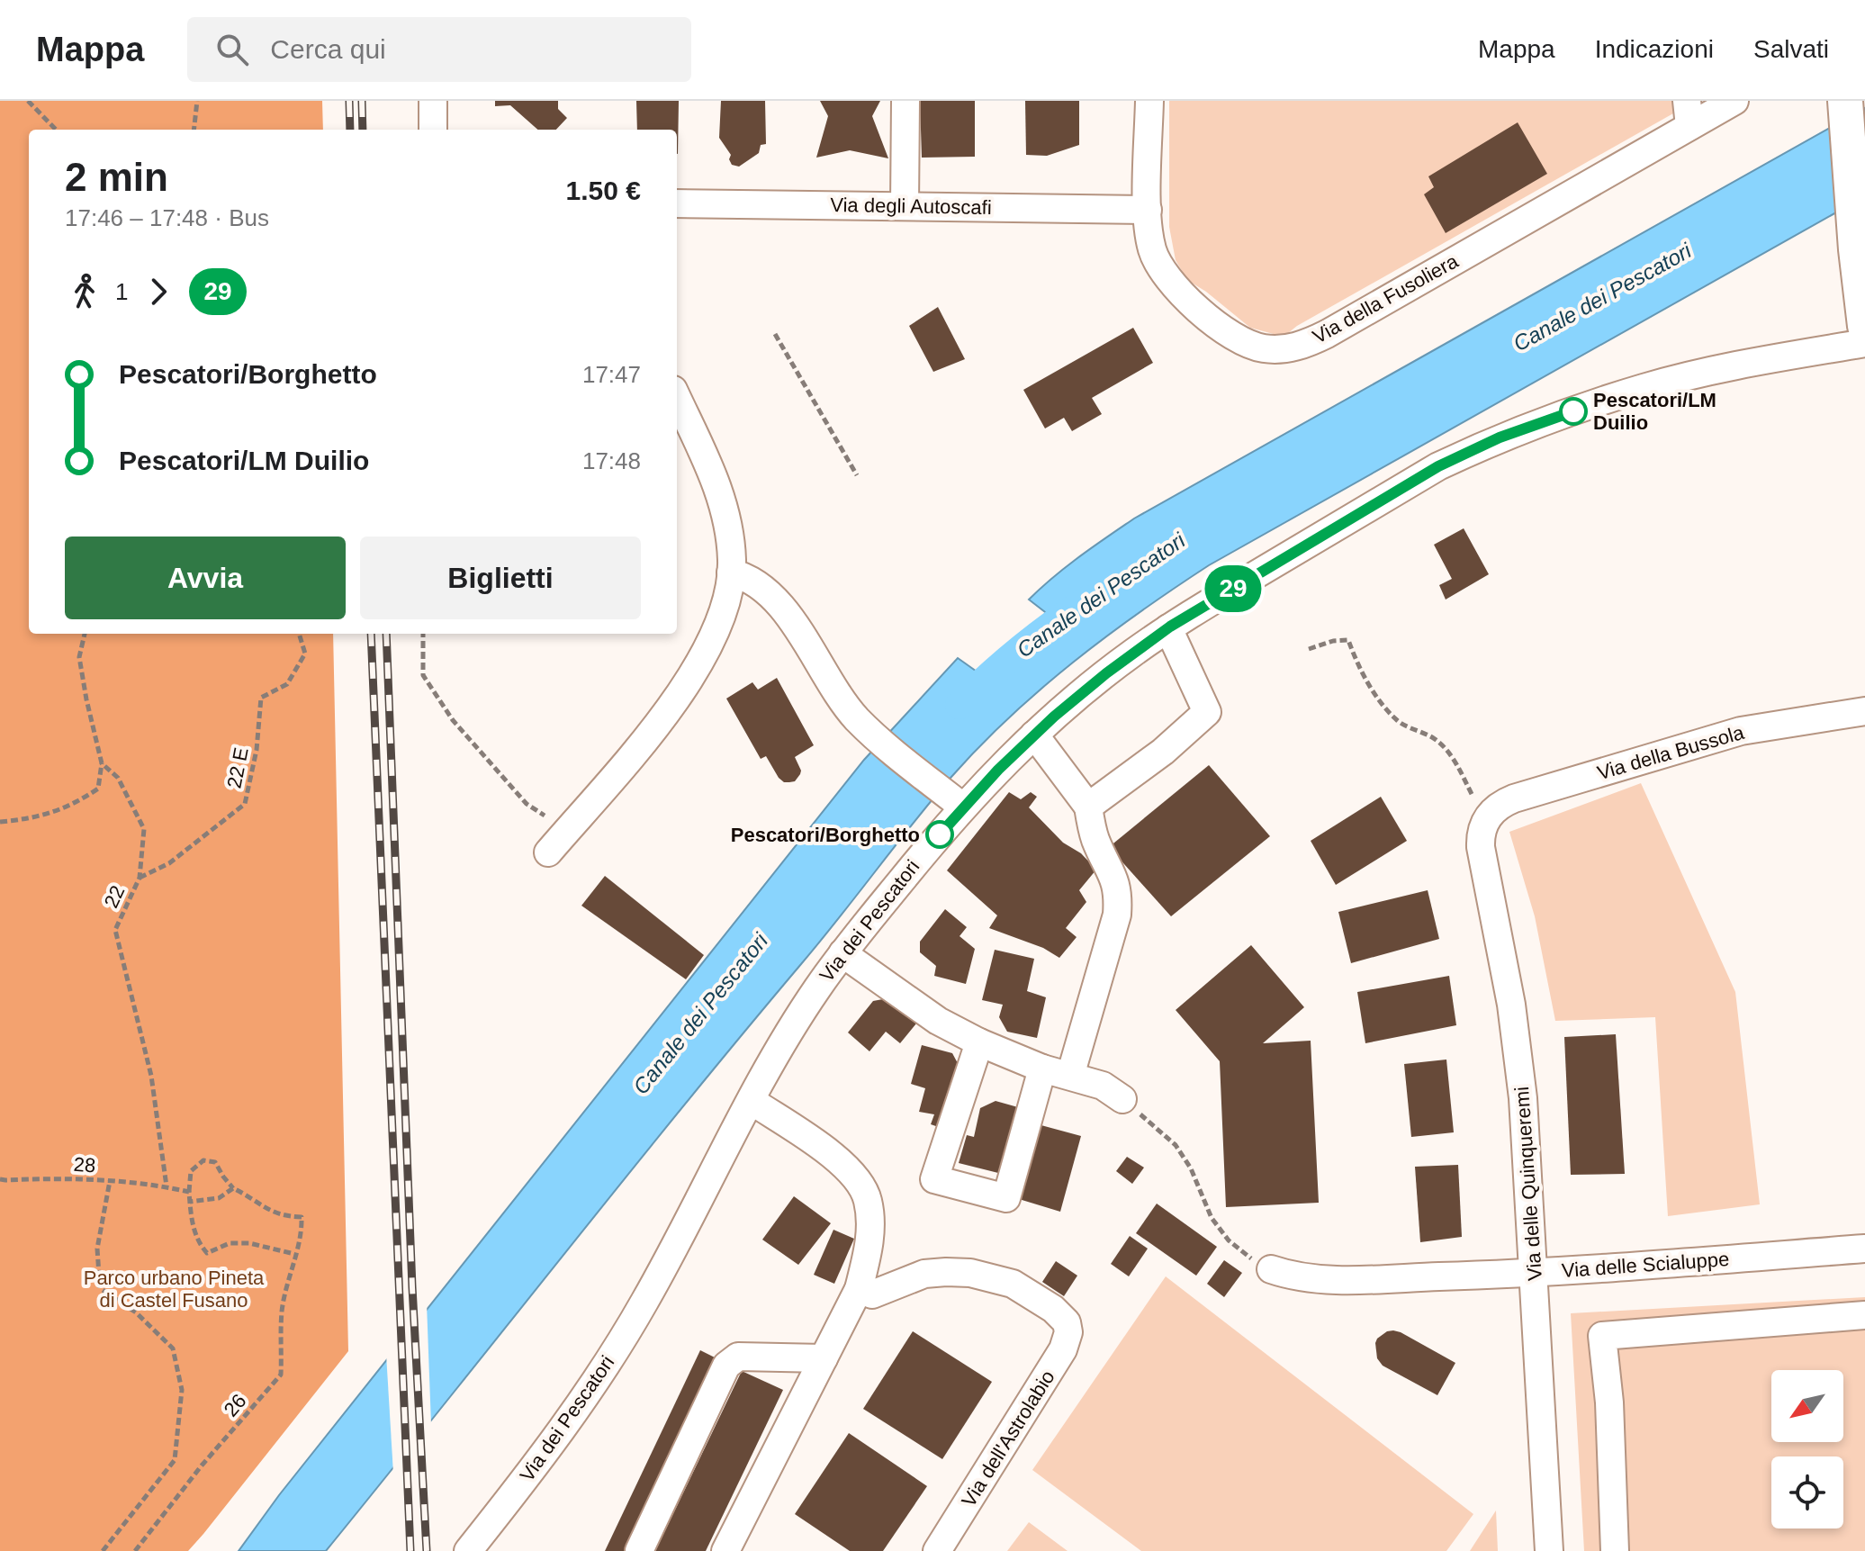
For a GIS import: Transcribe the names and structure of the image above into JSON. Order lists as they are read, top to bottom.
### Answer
{
  "streets": {
    "street": [
      "Via degli Autoscafi",
      "Via della Fusoliera",
      "Via della Bussola",
      "Via dei Pescatori",
      "Via delle Quinqueremi",
      "Via delle Scialuppe",
      "Via dell'Astrolabio"
    ],
    "path": [
      "22 E",
      "22",
      "28",
      "26"
    ]
  },
  "crossings": [
    ["Via degli Autoscafi", "Via della Fusoliera"],
    ["Via della Bussola", "Via delle Quinqueremi"],
    ["22 E", "22"],
    ["22", "28"],
    ["Via delle Quinqueremi", "Via delle Scialuppe"]
  ],
  "water": ["Canale dei Pescatori"],
  "parks": ["Parco urbano Pineta di Castel Fusano"],
  "places": ["Pescatori/LM Duilio", "Pescatori/Borghetto"],
  "lines": ["bus line 29"],
  "north": "bottom left",
  "page": {
    "header": "Mappa",
    "search": "Cerca qui",
    "nav": ["Mappa", "Indicazioni", "Salvati"],
    "on_map": "29",
    "heading": ["2 min", "17:46 – 17:48 · Bus", "1.50 €"],
    "legs": ["1", "29"],
    "list": [
      {
        "name": "Pescatori/Borghetto",
        "value": "17:47"
      },
      {
        "name": "Pescatori/LM Duilio",
        "value": "17:48"
      }
    ],
    "buttons": ["Avvia", "Biglietti"]
  }
}
